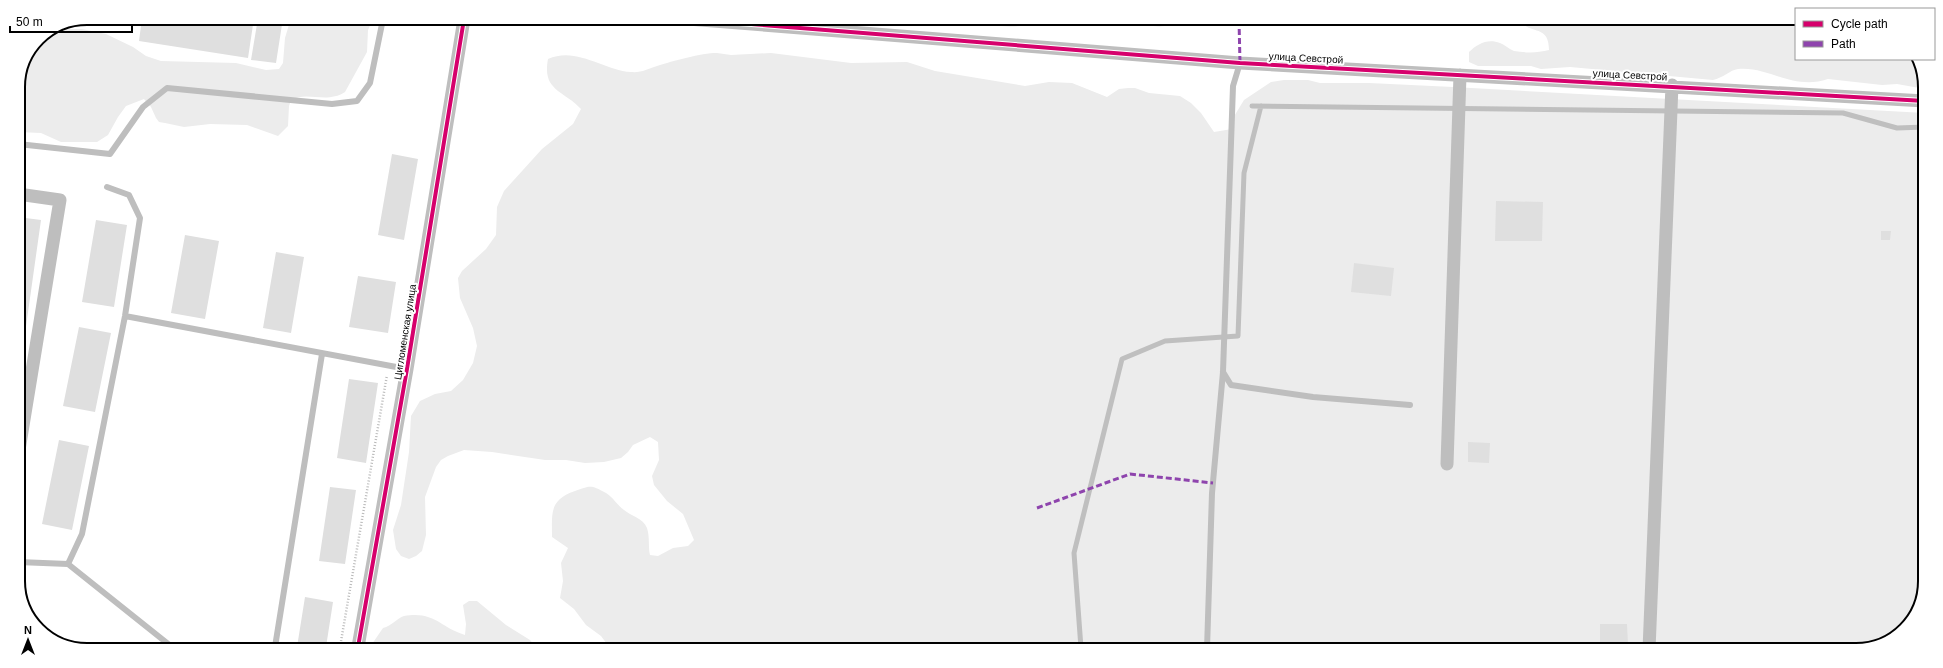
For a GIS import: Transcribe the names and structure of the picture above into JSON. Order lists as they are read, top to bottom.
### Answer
{
  "streets": {
    "street": ["улица Севстрой", "Цигломенская улица"]
  },
  "legend": ["Cycle path", "Path"],
  "scale_bar": "50 m",
  "north": "top"
}
